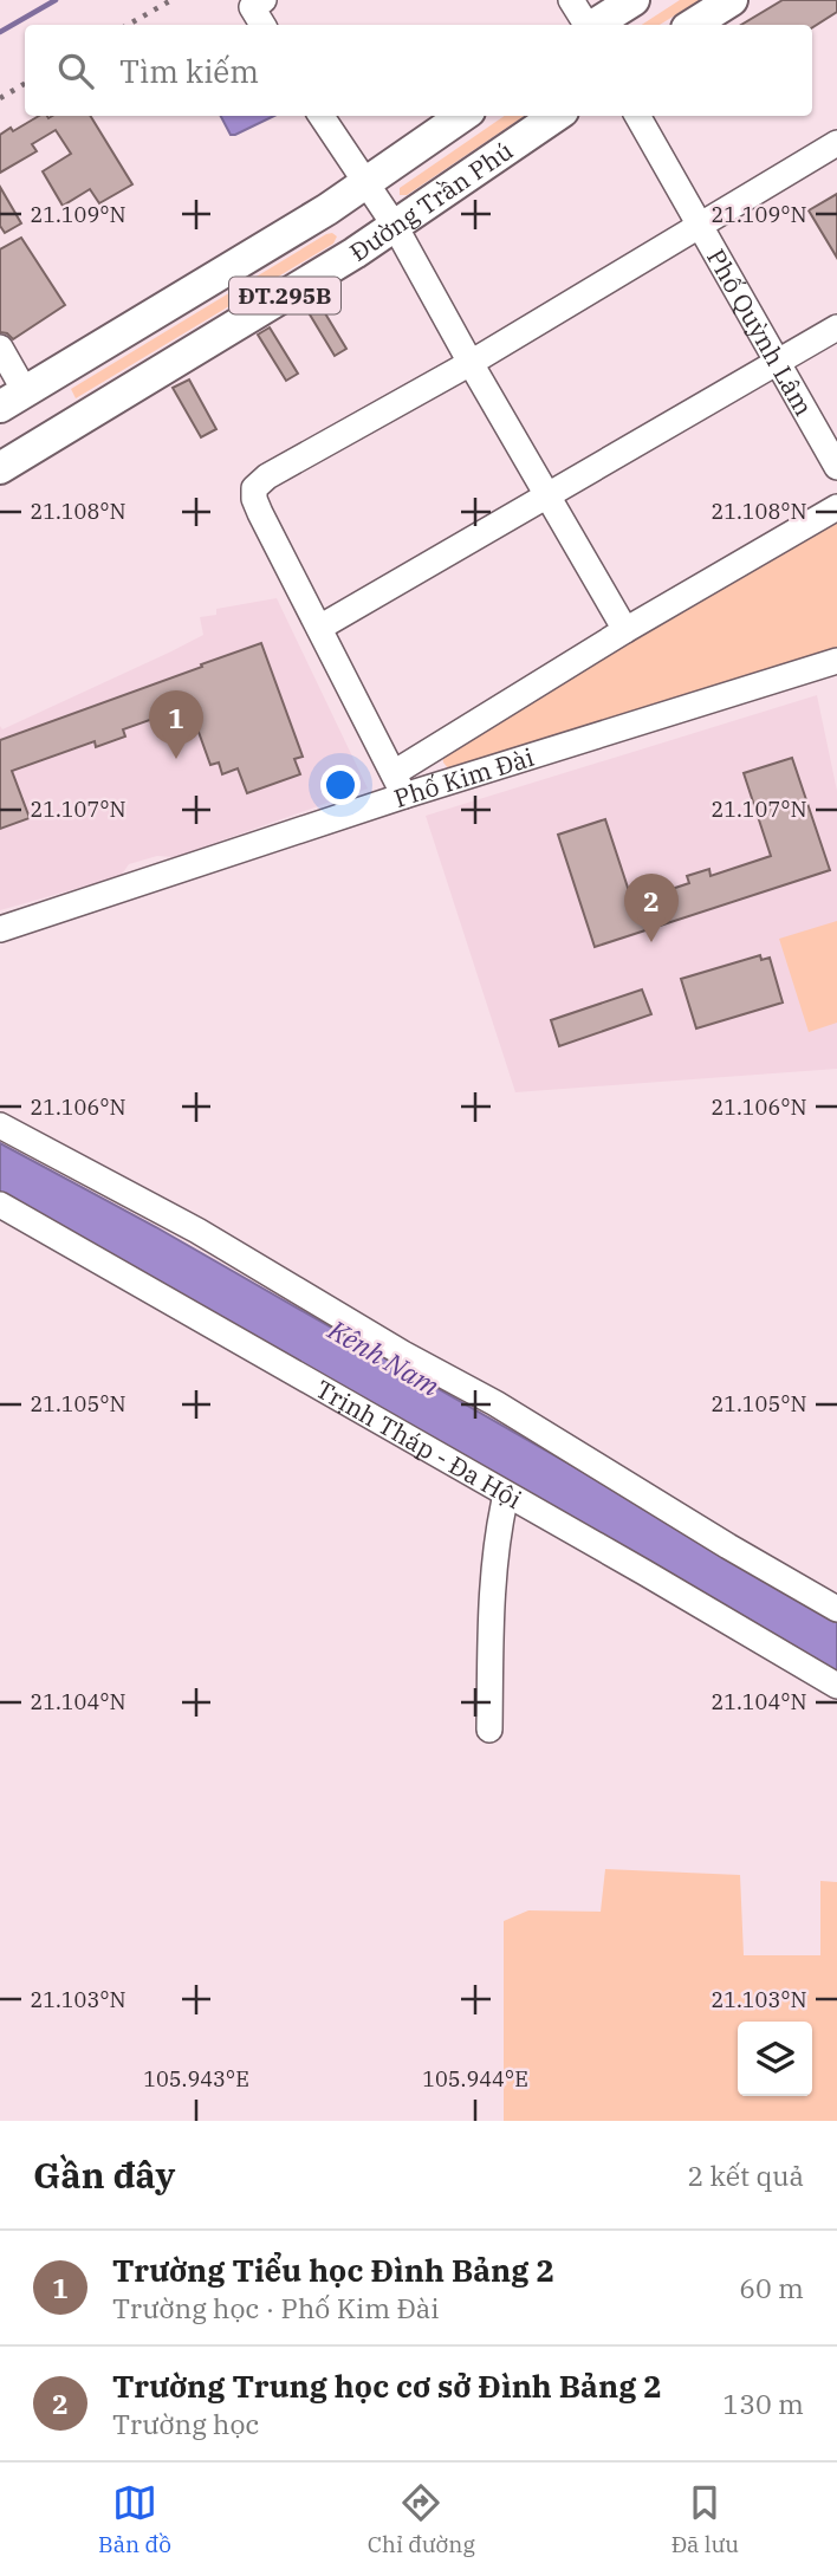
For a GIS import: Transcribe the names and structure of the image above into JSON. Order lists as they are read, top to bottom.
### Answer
{
  "streets": {
    "main road": ["Đường Trần Phú", "ĐT.295B"],
    "street": ["Phố Quỳnh Lâm", "Phố Kim Đài", "Trịnh Tháp - Đa Hội"]
  },
  "water": ["Kênh Nam"],
  "page": {
    "search": "Tìm kiếm",
    "pins": ["1", "2"],
    "heading": ["Gần đây", "2 kết quả"],
    "list": [
      {
        "mark": "1",
        "name": "Trường Tiểu học Đình Bảng 2",
        "note": "Trường học · Phố Kim Đài",
        "value": "60 m"
      },
      {
        "mark": "2",
        "name": "Trường Trung học cơ sở Đình Bảng 2",
        "note": "Trường học",
        "value": "130 m"
      }
    ],
    "nav": ["Bản đồ", "Chỉ đường", "Đã lưu"]
  },
  "coordinates": [
    "21.109°N",
    "21.108°N",
    "21.107°N",
    "21.106°N",
    "21.105°N",
    "21.104°N",
    "21.103°N",
    "105.943°E",
    "105.944°E"
  ]
}
